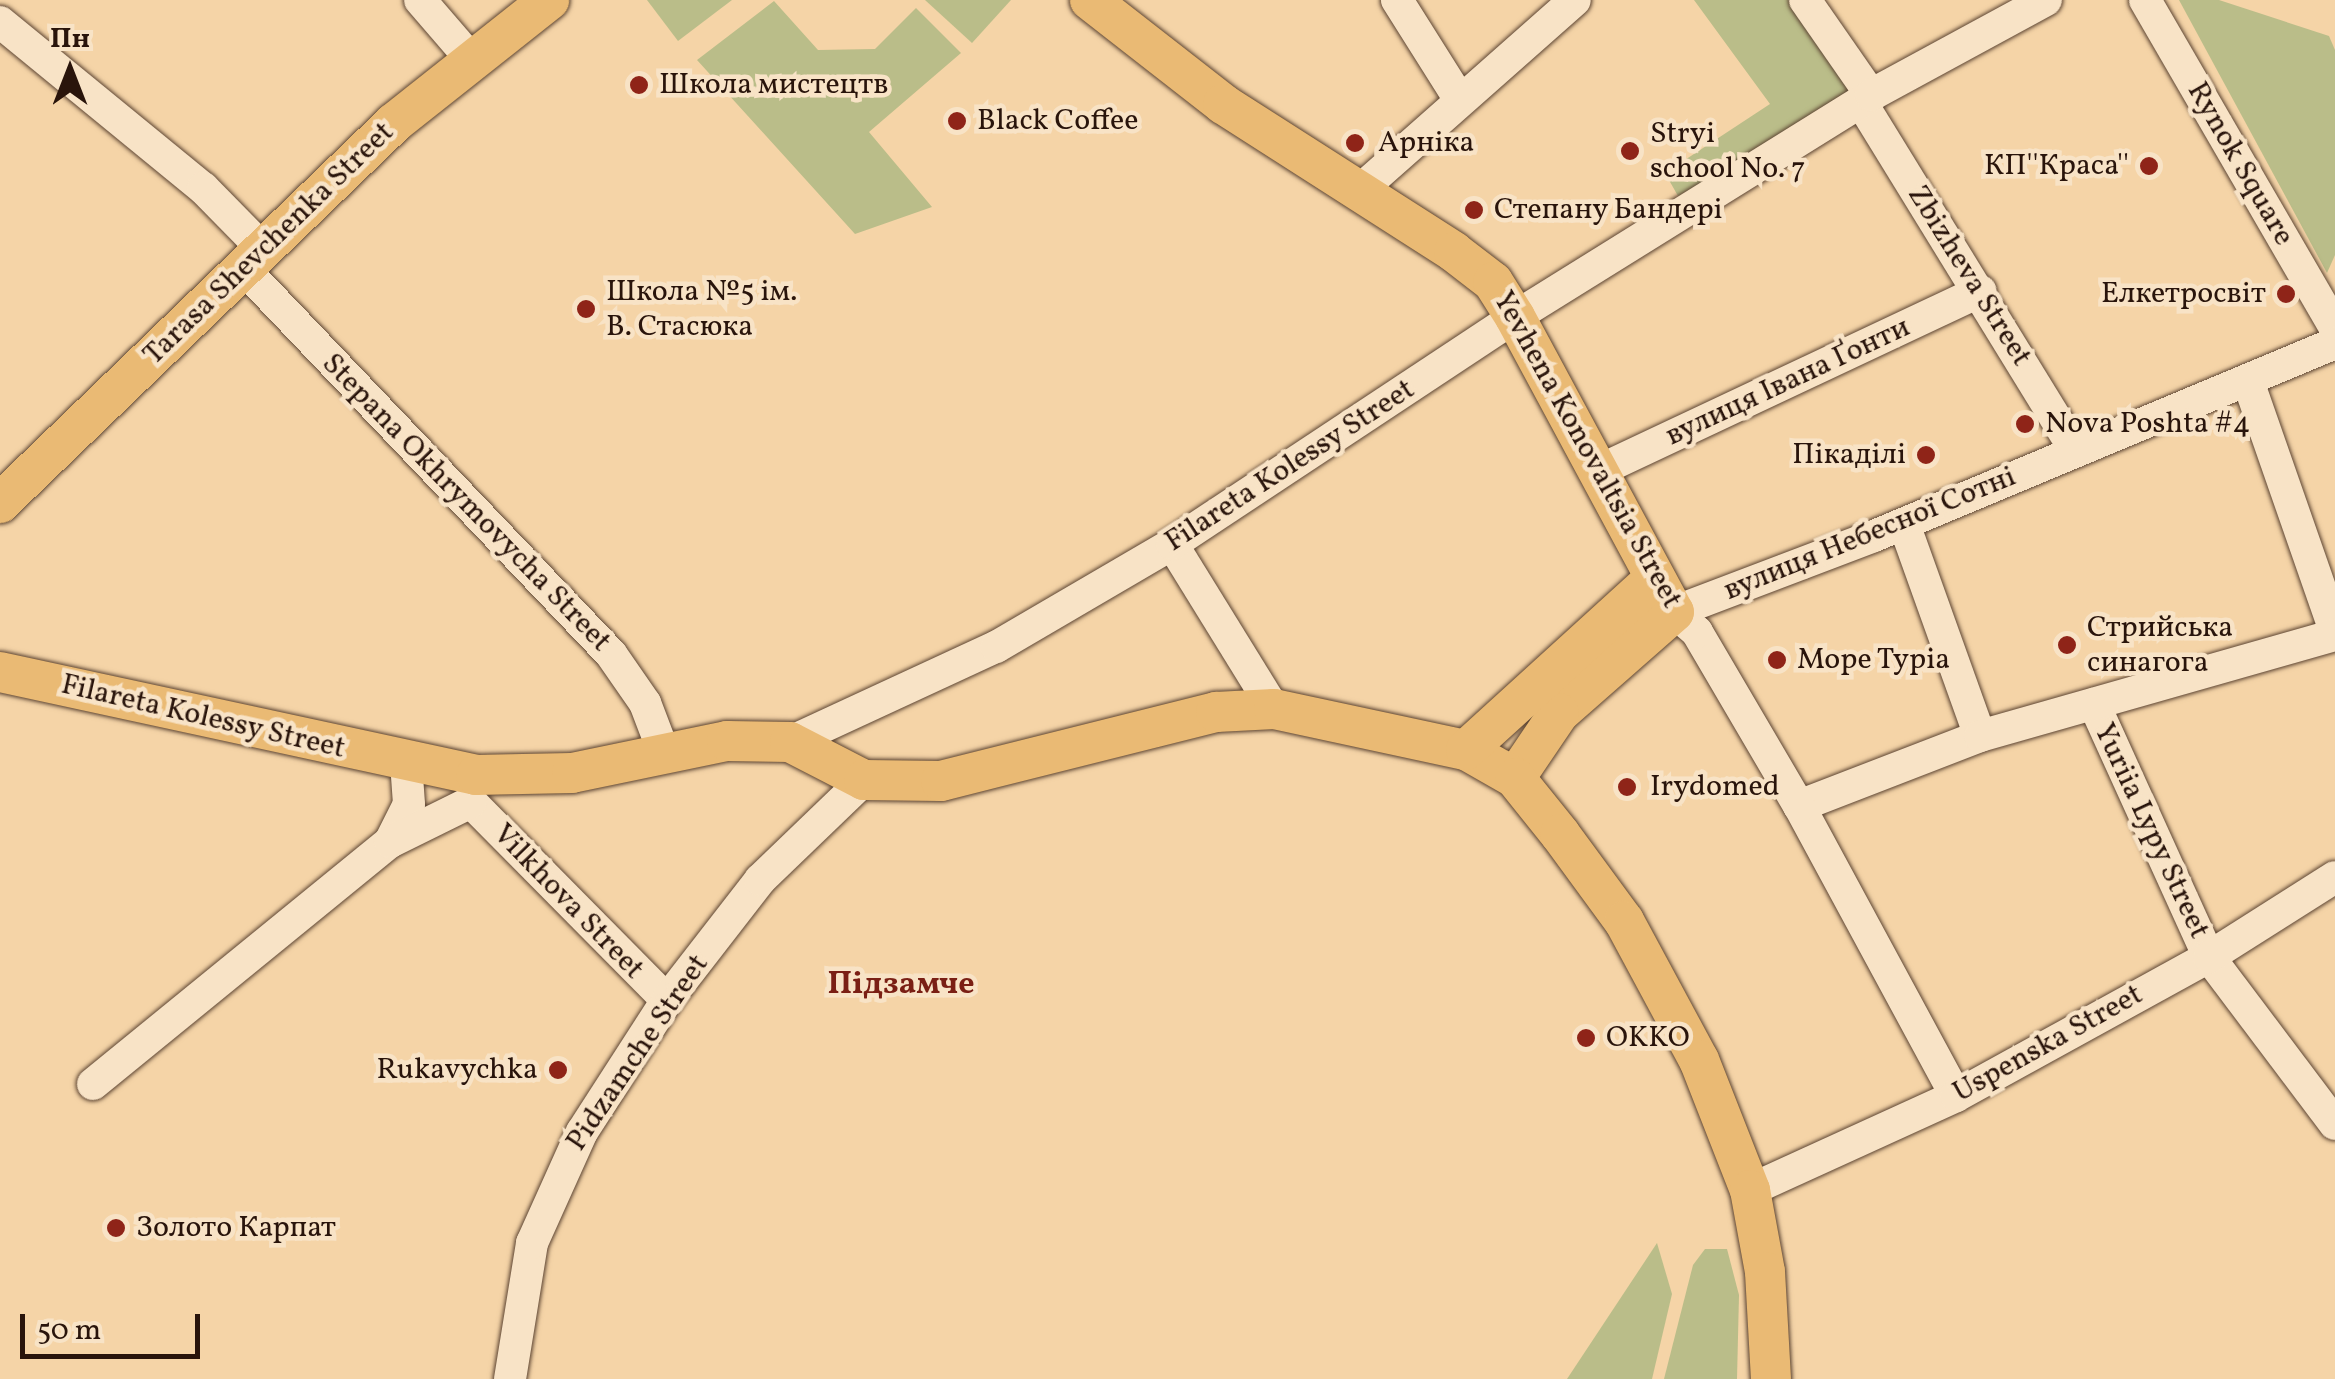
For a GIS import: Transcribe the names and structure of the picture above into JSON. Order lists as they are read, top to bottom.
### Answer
{
  "streets": {
    "main road": [
      "Tarasa Shevchenka Street",
      "Yevhena Konovaltsia Street",
      "Filareta Kolessy Street",
      "вулиця Небесної Сотні"
    ],
    "street": [
      "Rynok Square",
      "Zbizheva Street",
      "вулиця Івана Ґонти",
      "Stepana Okhrymovycha Street",
      "Yuriia Lypy Street",
      "Vilkhova Street",
      "Uspenska Street",
      "Pidzamche Street"
    ]
  },
  "crossings": [
    ["Tarasa Shevchenka Street", "Stepana Okhrymovycha Street"],
    ["Zbizheva Street", "вулиця Івана Ґонти"],
    ["Zbizheva Street", "Filareta Kolessy Street"],
    ["Zbizheva Street", "вулиця Небесної Сотні"],
    ["вулиця Івана Ґонти", "Yevhena Konovaltsia Street"],
    ["Yevhena Konovaltsia Street", "Filareta Kolessy Street"],
    ["Yevhena Konovaltsia Street", "вулиця Небесної Сотні"],
    ["Yevhena Konovaltsia Street", "Uspenska Street"],
    ["Filareta Kolessy Street", "Stepana Okhrymovycha Street"],
    ["Filareta Kolessy Street", "Vilkhova Street"],
    ["Yuriia Lypy Street", "Uspenska Street"],
    ["Vilkhova Street", "Pidzamche Street"]
  ],
  "districts": ["Підзамче"],
  "places": [
    "Школа мистецтв",
    "Black Coffee",
    "Арніка",
    "Stryi school No. 7",
    "КП''Краса''",
    "Степану Бандері",
    "Елкетросвіт",
    "Школа №5 ім. В. Стасюка",
    "Nova Poshta #4",
    "Пікаділі",
    "Стрийська синагога",
    "Море Туріа",
    "Irydomed",
    "OKKO",
    "Rukavychka",
    "Золото Карпат"
  ],
  "scale_bar": "50 m",
  "north": "top"
}
